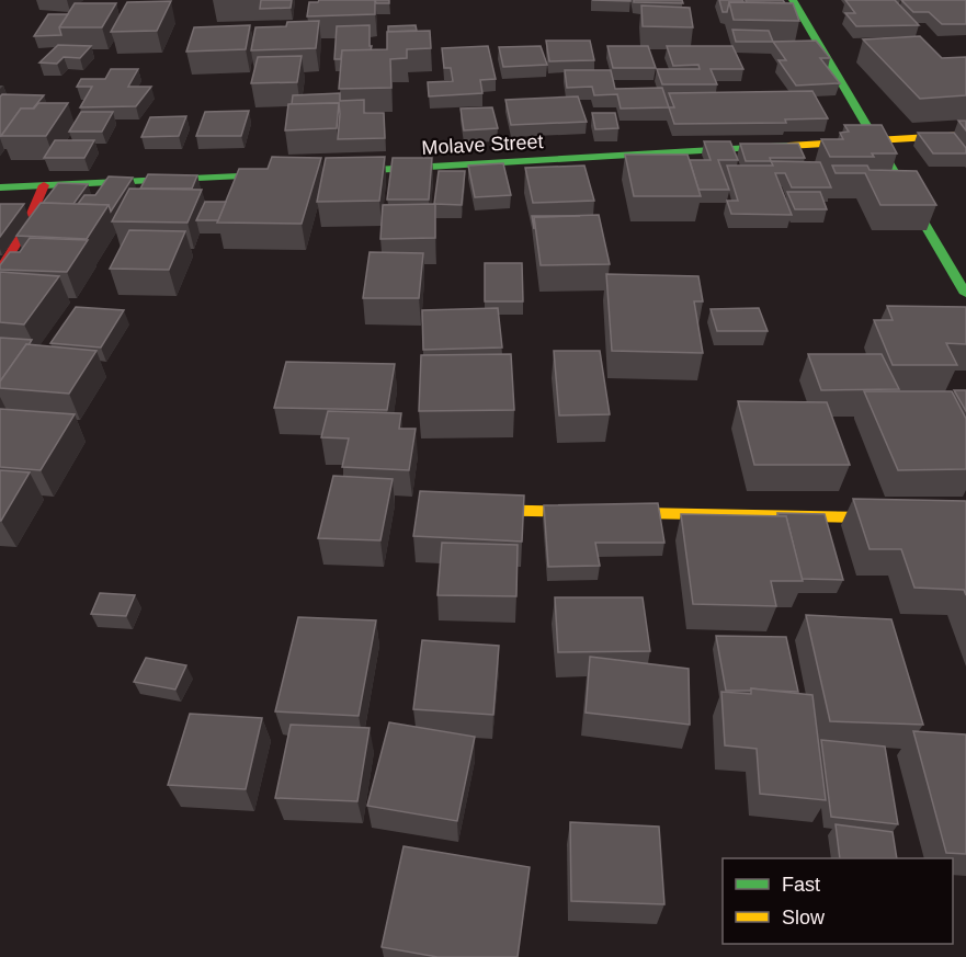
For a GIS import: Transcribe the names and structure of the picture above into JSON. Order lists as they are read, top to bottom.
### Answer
{
  "streets": {
    "street": ["Molave Street"]
  },
  "legend": ["Fast", "Slow"]
}
